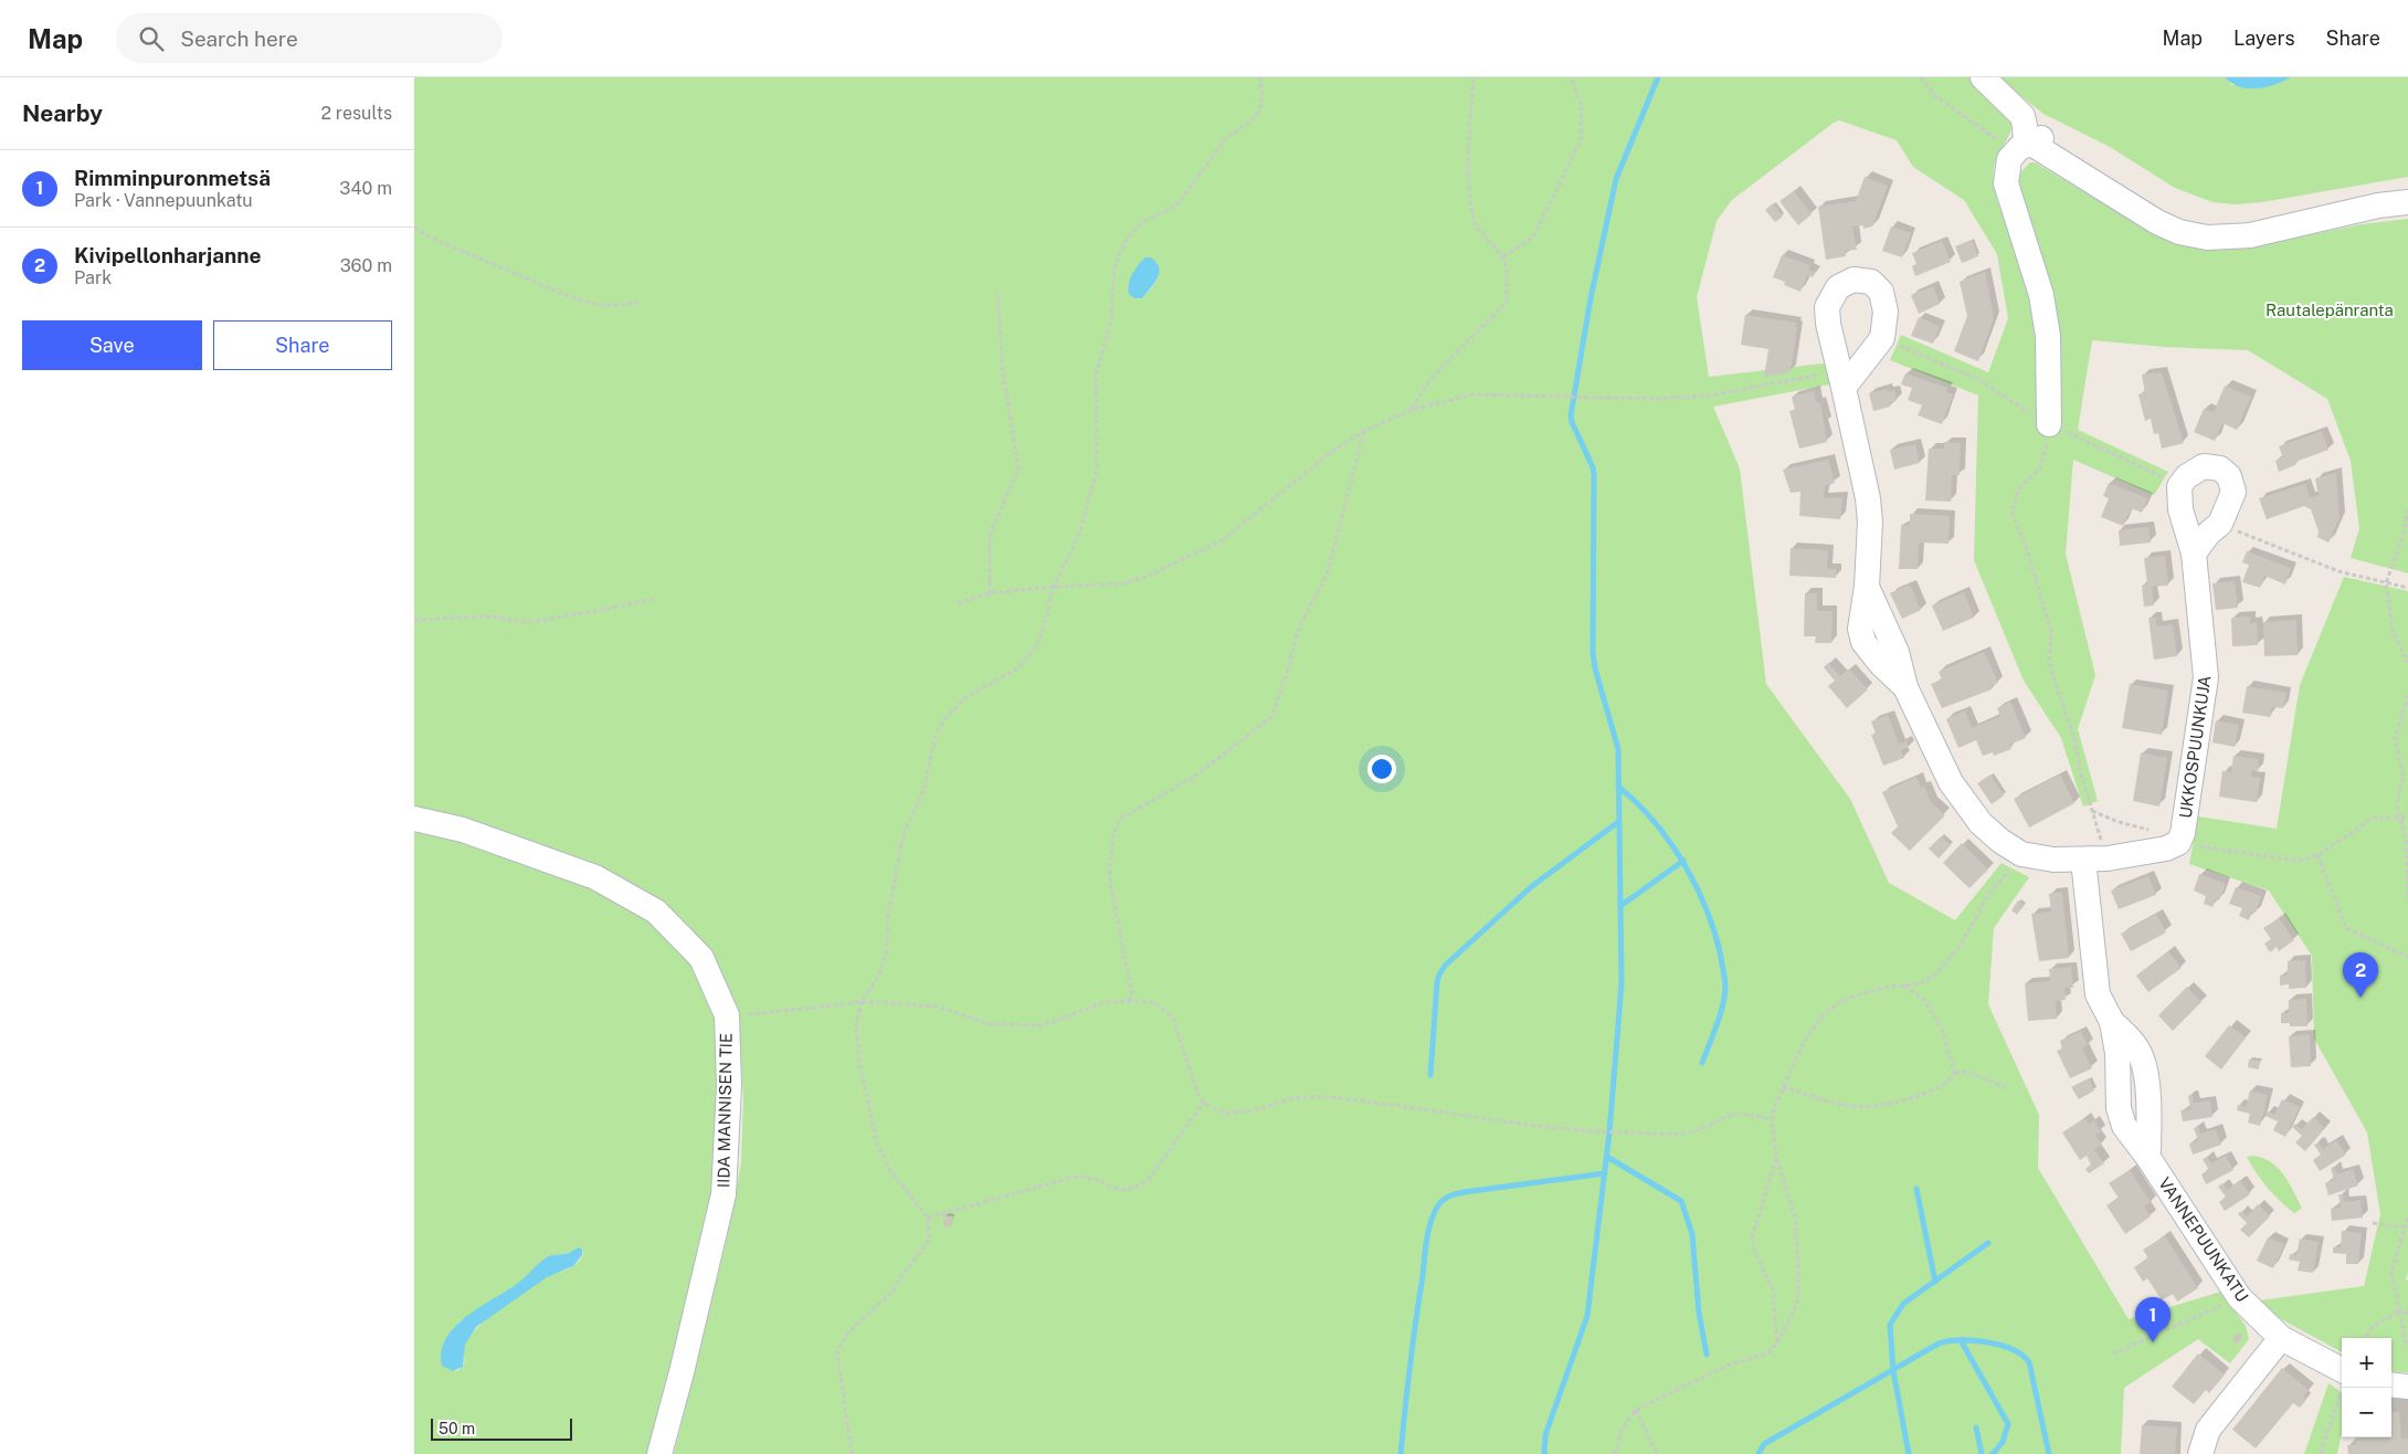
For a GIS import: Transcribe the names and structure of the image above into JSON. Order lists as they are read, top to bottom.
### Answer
{
  "streets": {
    "street": ["UKKOSPUUNKUJA", "IIDA MANNISEN TIE", "VANNEPUUNKATU"]
  },
  "parks": ["Rautalepänranta"],
  "scale_bar": "50 m",
  "page": {
    "header": "Map",
    "search": "Search here",
    "nav": ["Map", "Layers", "Share"],
    "heading": ["Nearby", "2 results"],
    "list": [
      {
        "mark": "1",
        "name": "Rimminpuronmetsä",
        "note": "Park · Vannepuunkatu",
        "value": "340 m"
      },
      {
        "mark": "2",
        "name": "Kivipellonharjanne",
        "note": "Park",
        "value": "360 m"
      }
    ],
    "buttons": ["Save", "Share"],
    "pins": ["2", "1"],
    "map_buttons": ["+", "−"],
    "scale": "50 m"
  }
}
